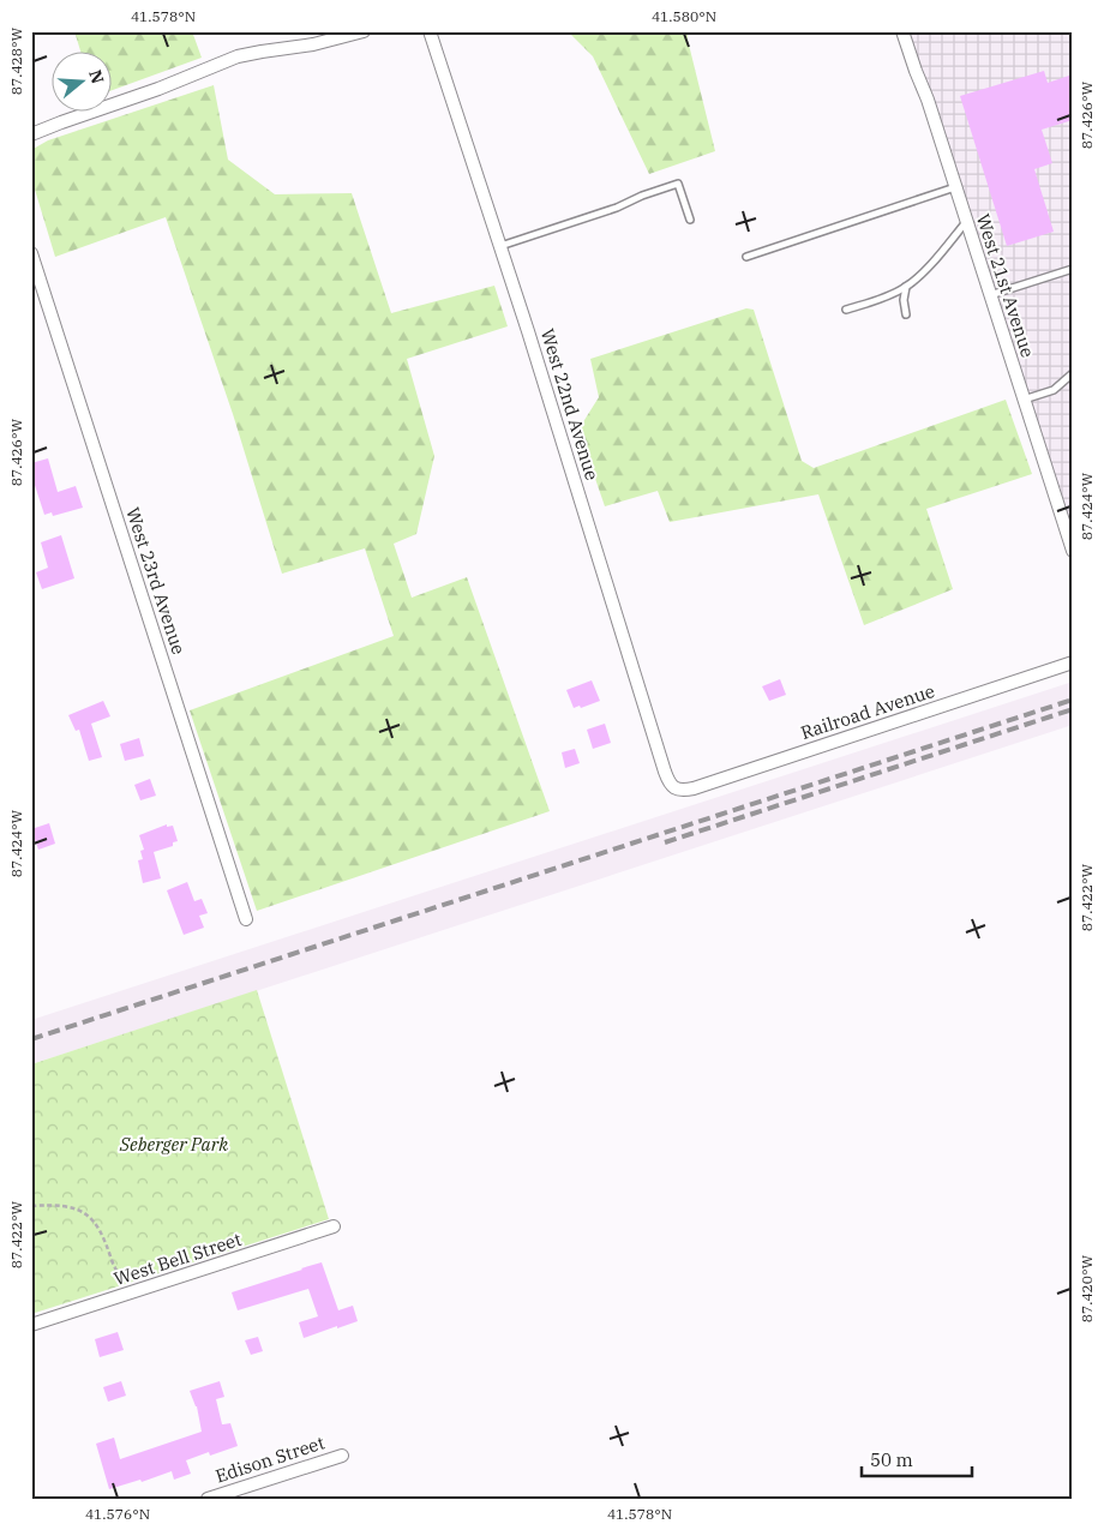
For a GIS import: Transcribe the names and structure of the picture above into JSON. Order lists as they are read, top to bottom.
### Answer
{
  "streets": {
    "street": [
      "West 21st Avenue",
      "West 22nd Avenue",
      "West 23rd Avenue",
      "Railroad Avenue",
      "West Bell Street",
      "Edison Street"
    ]
  },
  "crossings": [
    ["West 22nd Avenue", "Railroad Avenue"]
  ],
  "parks": ["Seberger Park"],
  "scale_bar": "50 m",
  "north": "right",
  "coordinates": [
    "41.578°N",
    "41.580°N",
    "87.428°W",
    "87.426°W",
    "87.424°W",
    "87.422°W",
    "87.420°W",
    "41.576°N"
  ]
}
